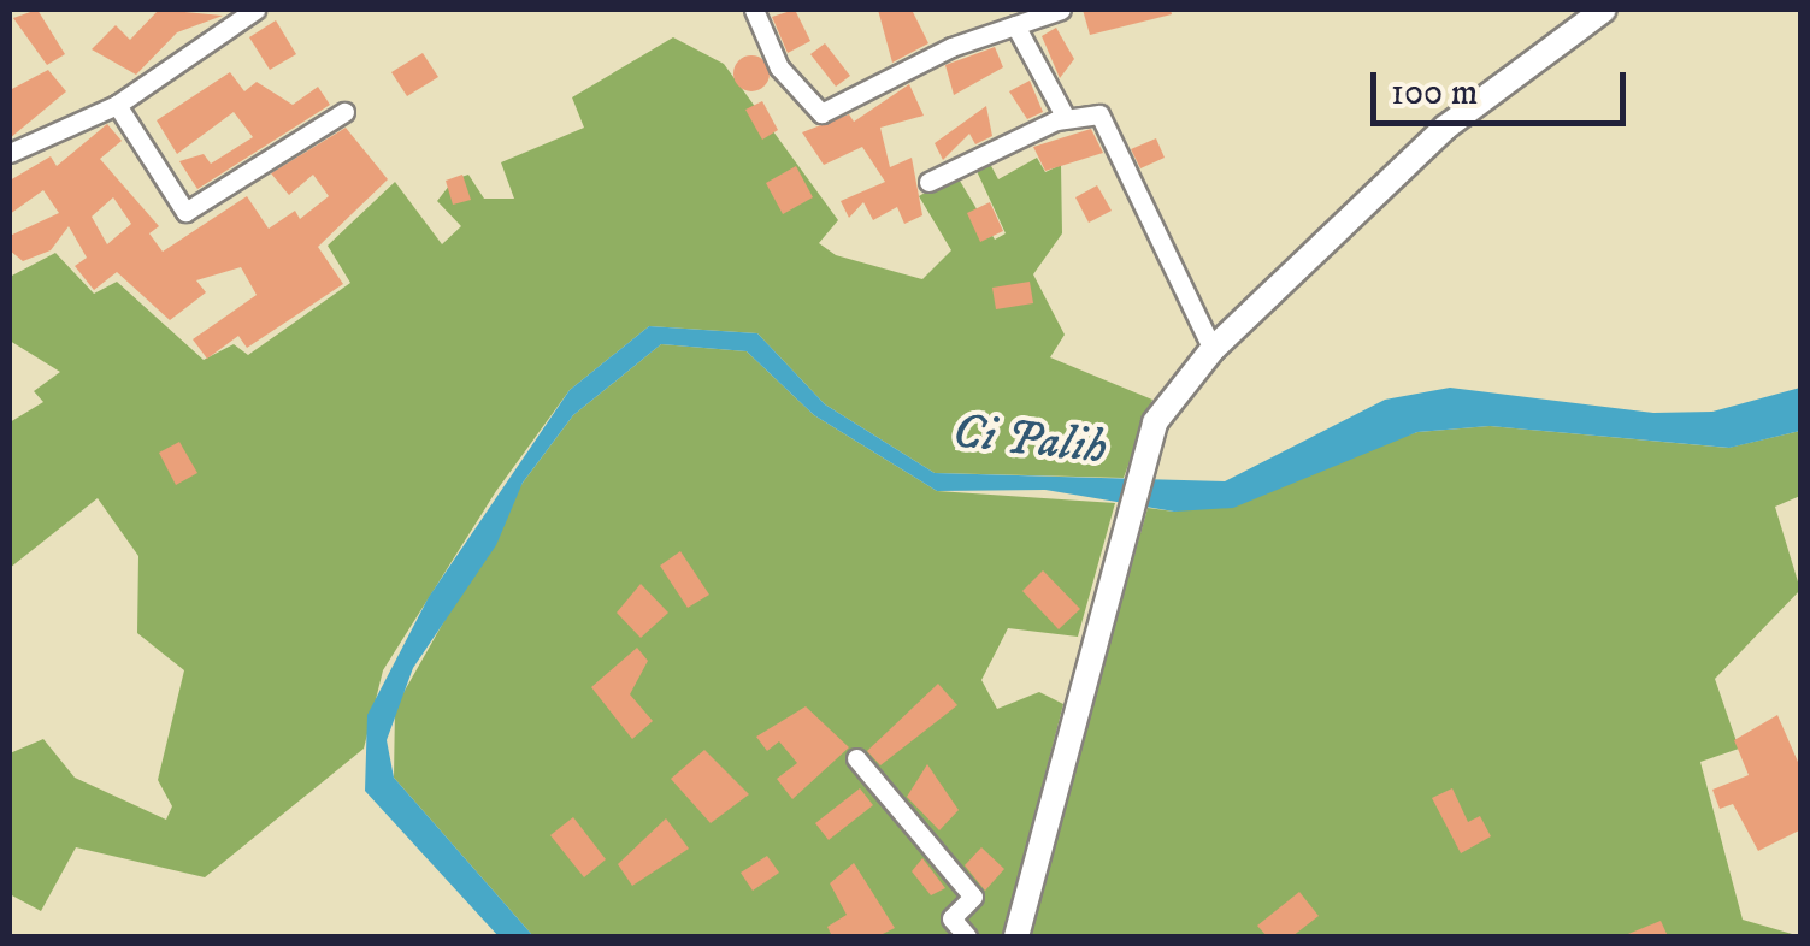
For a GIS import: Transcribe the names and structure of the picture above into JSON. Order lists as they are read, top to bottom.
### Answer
{
  "water": ["Ci Palih"],
  "scale_bar": "100 m"
}
